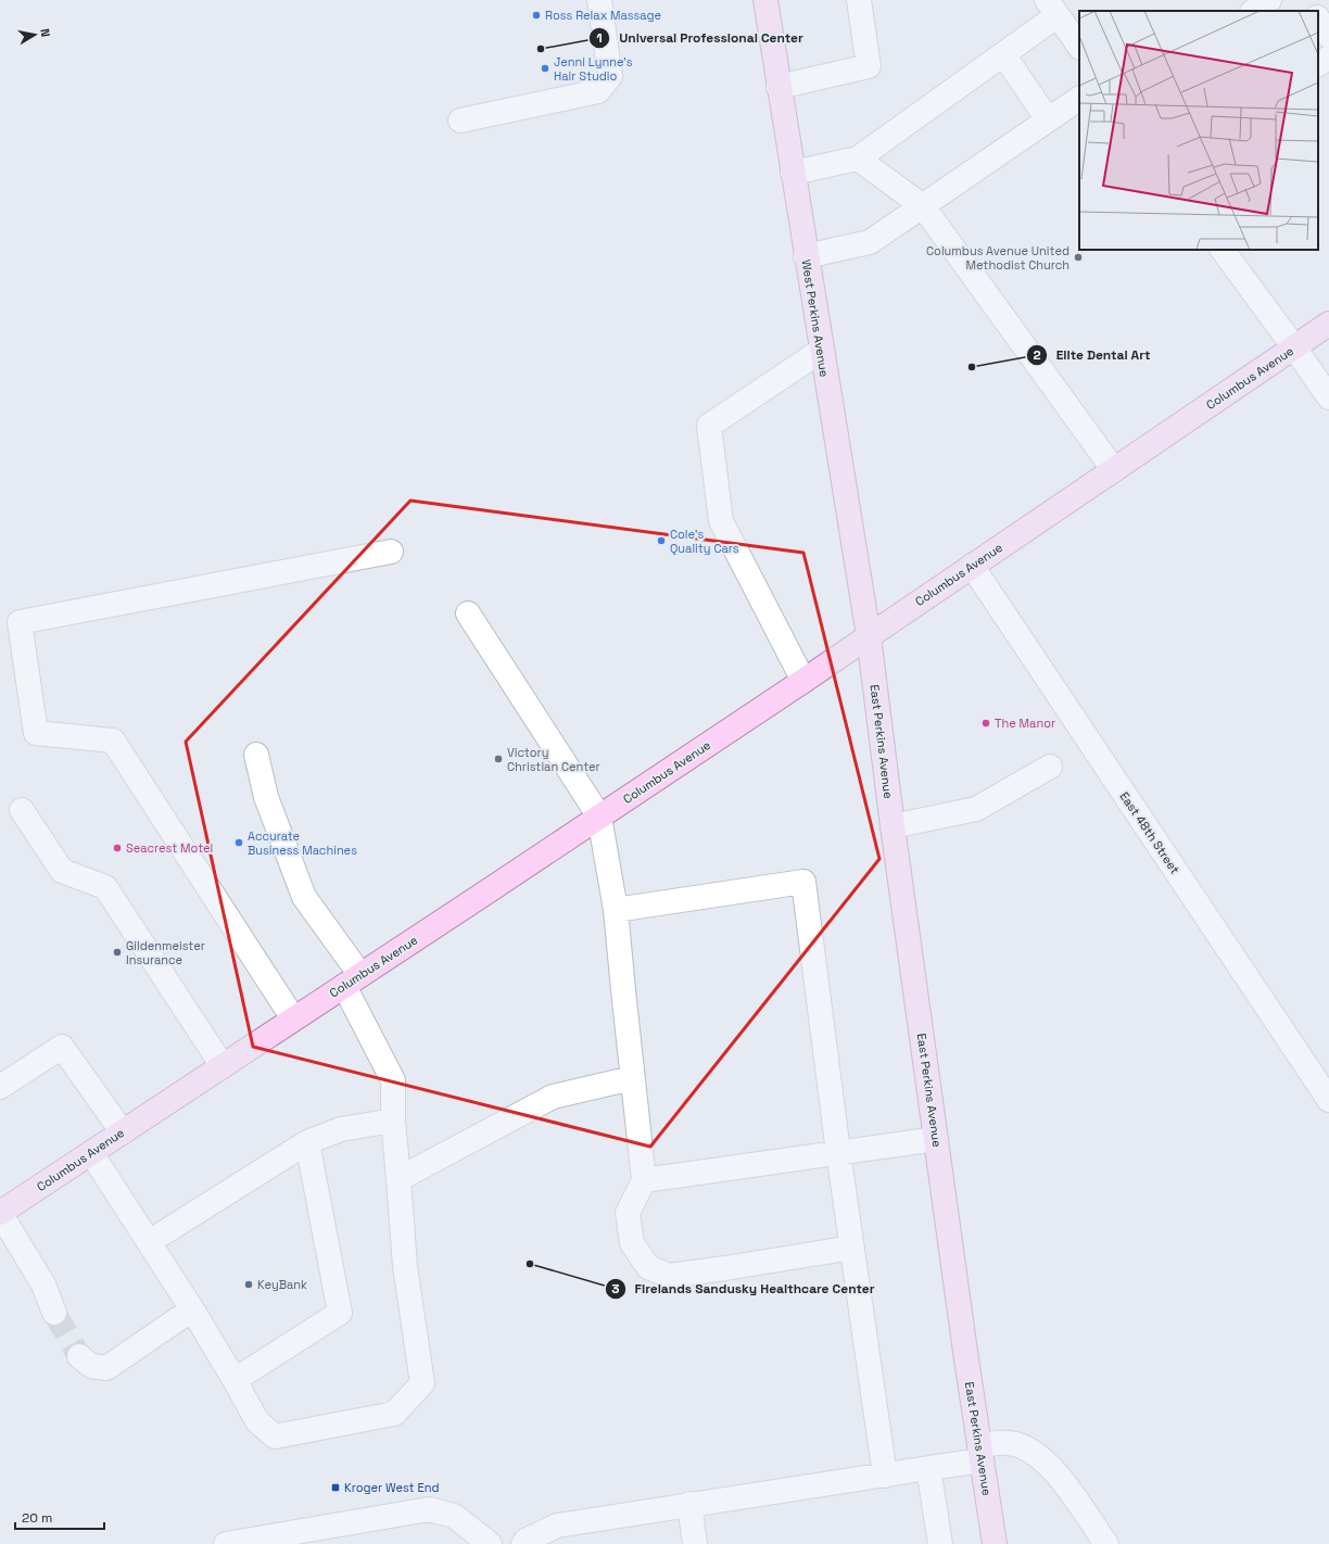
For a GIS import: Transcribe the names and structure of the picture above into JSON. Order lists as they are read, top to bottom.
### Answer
{
  "streets": {
    "main road": ["West Perkins Avenue", "Columbus Avenue", "East Perkins Avenue"],
    "street": ["East 48th Street"]
  },
  "crossings": [
    ["West Perkins Avenue", "Columbus Avenue"],
    ["West Perkins Avenue", "East Perkins Avenue"],
    ["Columbus Avenue", "East Perkins Avenue"],
    ["Columbus Avenue", "East 48th Street"]
  ],
  "places": {
    "other": [
      "Ross Relax Massage",
      "Universal Professional Center",
      "Jenni Lynne's Hair Studio",
      "Columbus Avenue United Methodist Church",
      "Elite Dental Art",
      "Cole's Quality Cars",
      "The Manor",
      "Victory Christian Center",
      "Accurate Business Machines",
      "Seacrest Motel",
      "Gildenmeister Insurance",
      "Firelands Sandusky Healthcare Center",
      "KeyBank"
    ],
    "transit": ["Kroger West End"]
  },
  "scale_bar": "20 m",
  "north": "right"
}
